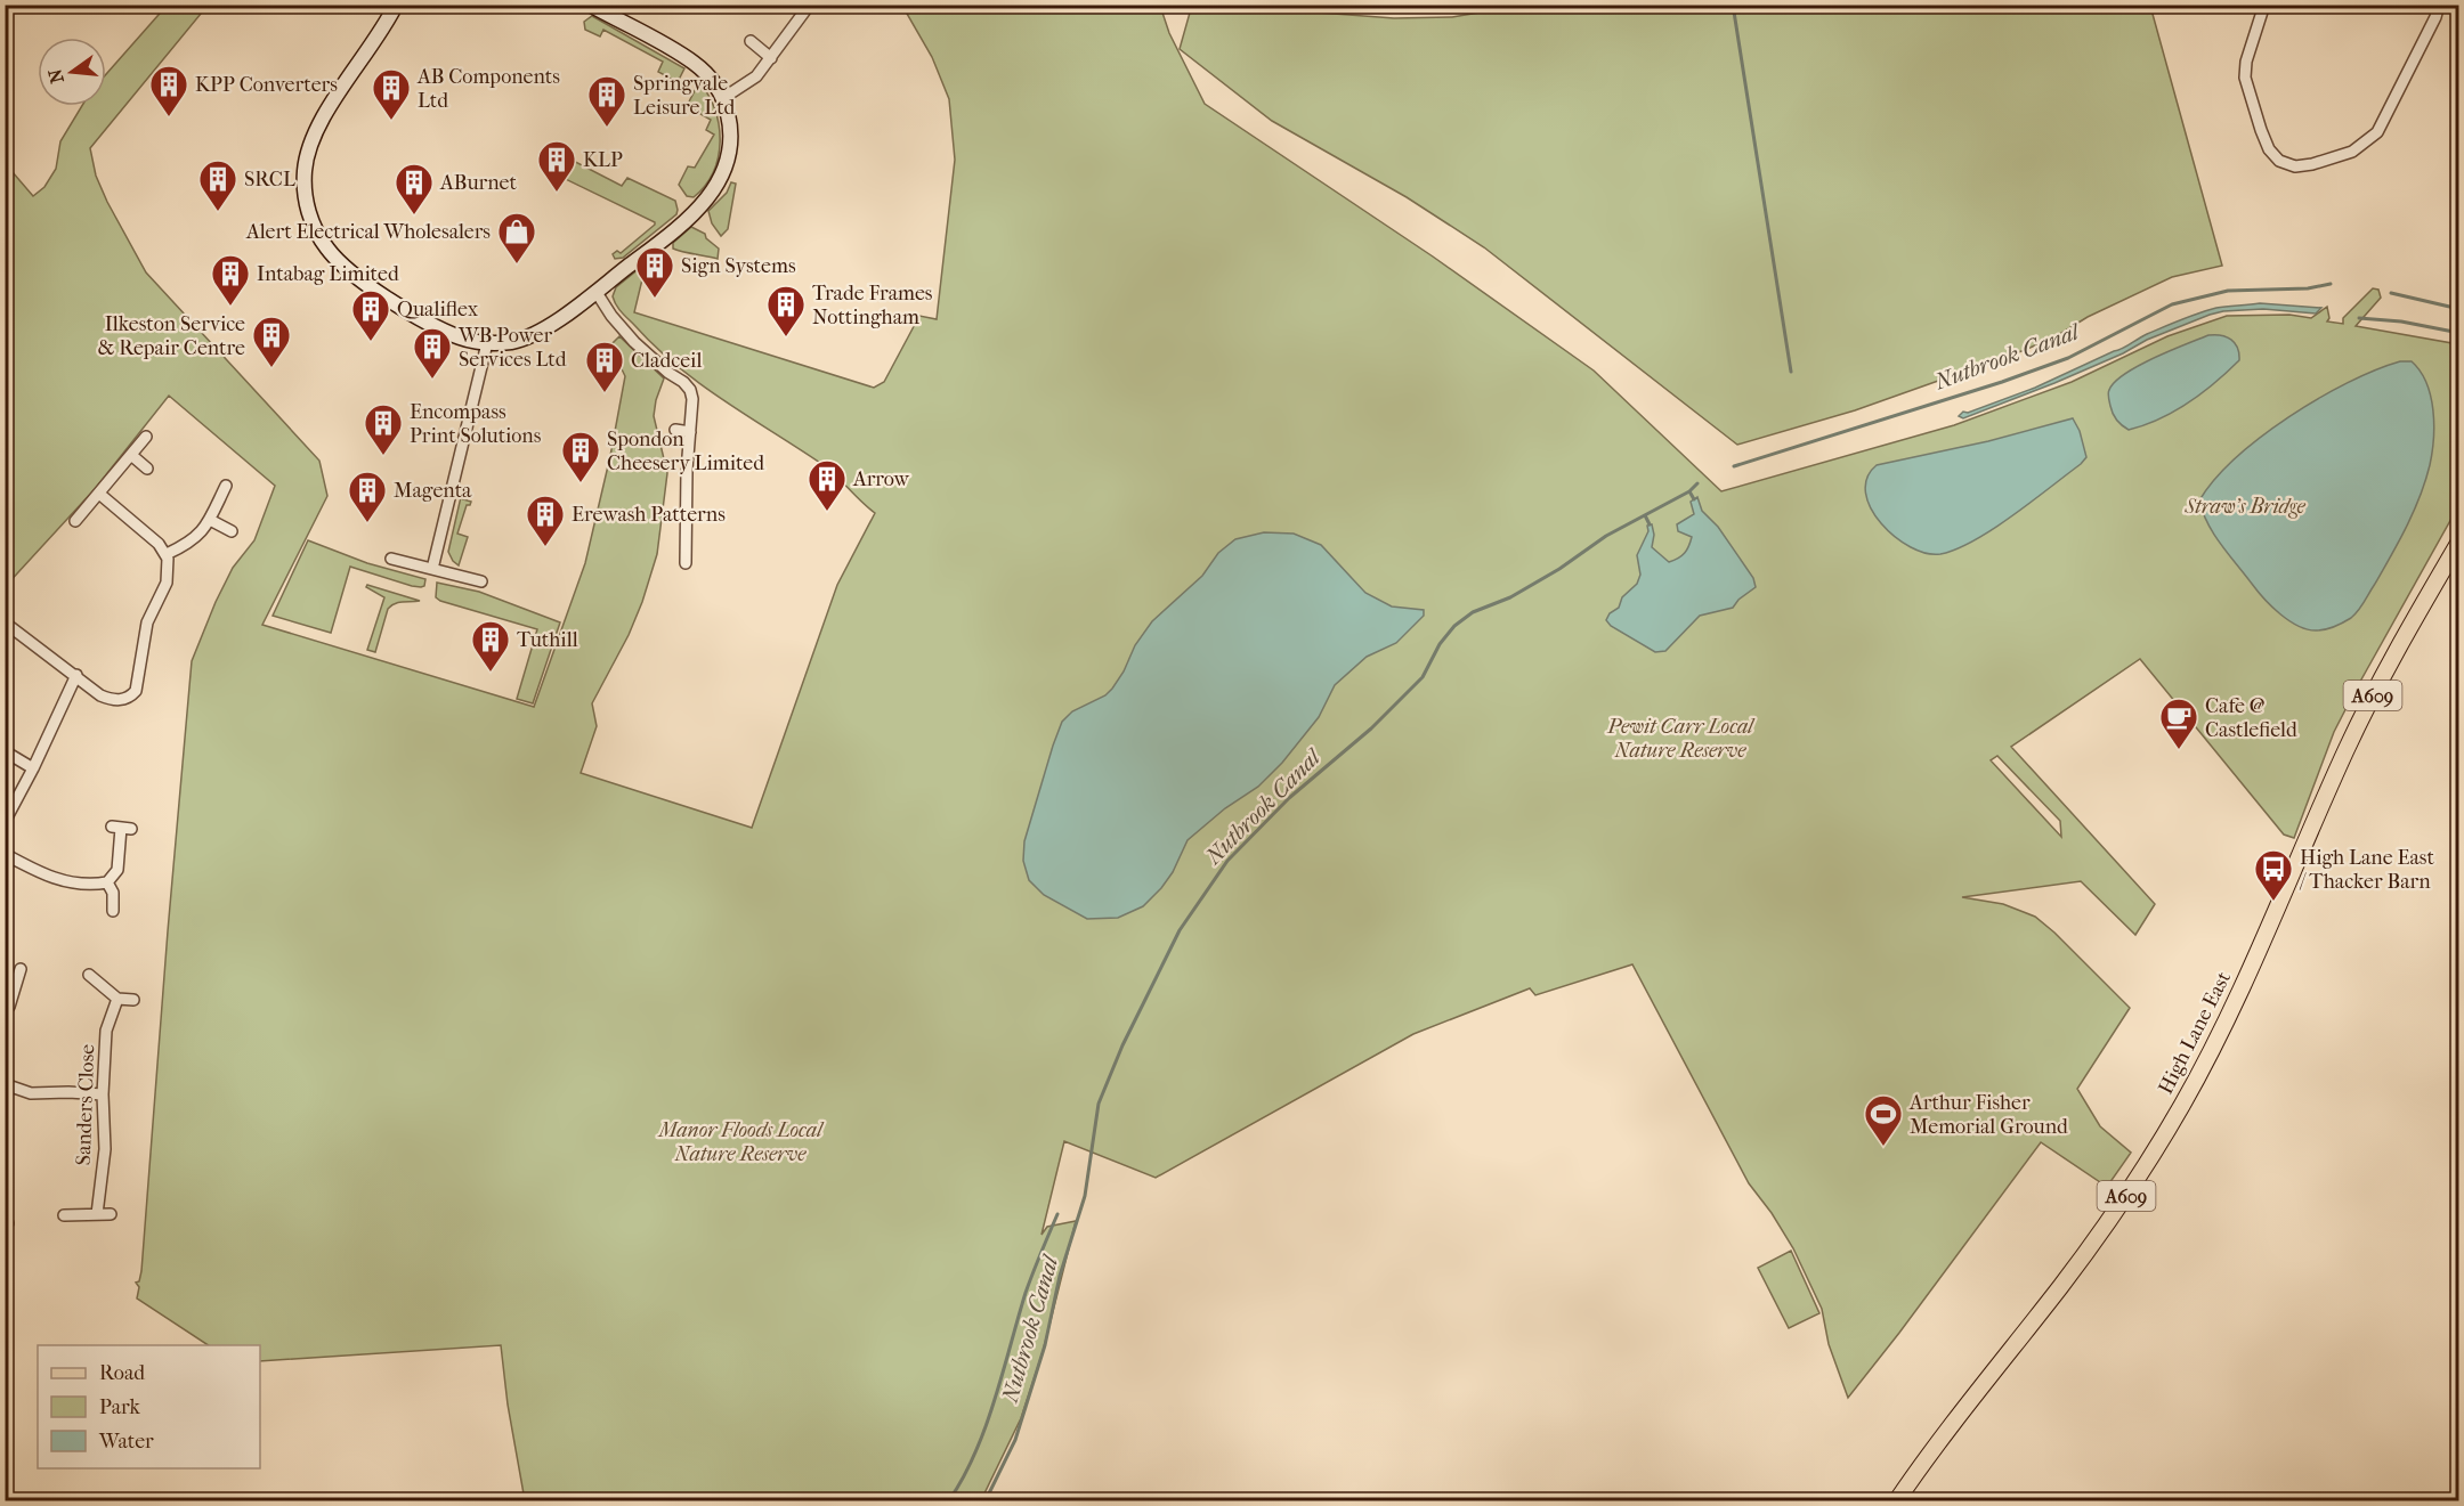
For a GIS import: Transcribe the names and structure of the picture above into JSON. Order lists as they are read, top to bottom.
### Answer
{
  "streets": {
    "main road": ["A609", "High Lane East"],
    "street": ["Sanders Close"]
  },
  "water": ["Nutbrook Canal"],
  "parks": ["Straw's Bridge", "Pewit Carr Local Nature Reserve", "Manor Floods Local Nature Reserve"],
  "places": {
    "building": [
      "KPP Converters",
      "AB Components Ltd",
      "Springvale Leisure Ltd",
      "KLP",
      "SRCL",
      "ABurnet",
      "Sign Systems",
      "Intabag Limited",
      "Trade Frames Nottingham",
      "Qualiflex",
      "Ilkeston Service & Repair Centre",
      "WB Power Services Ltd",
      "Cladceil",
      "Encompass Print Solutions",
      "Spondon Cheesery Limited",
      "Arrow",
      "Magenta",
      "Erewash Patterns",
      "Tuthill"
    ],
    "shop": ["Alert Electrical Wholesalers"],
    "cafe": ["Cafe @ Castlefield"],
    "bus stop": ["High Lane East / Thacker Barn"],
    "sports": ["Arthur Fisher Memorial Ground"]
  },
  "legend": ["Road", "Park", "Water"],
  "north": "left"
}
